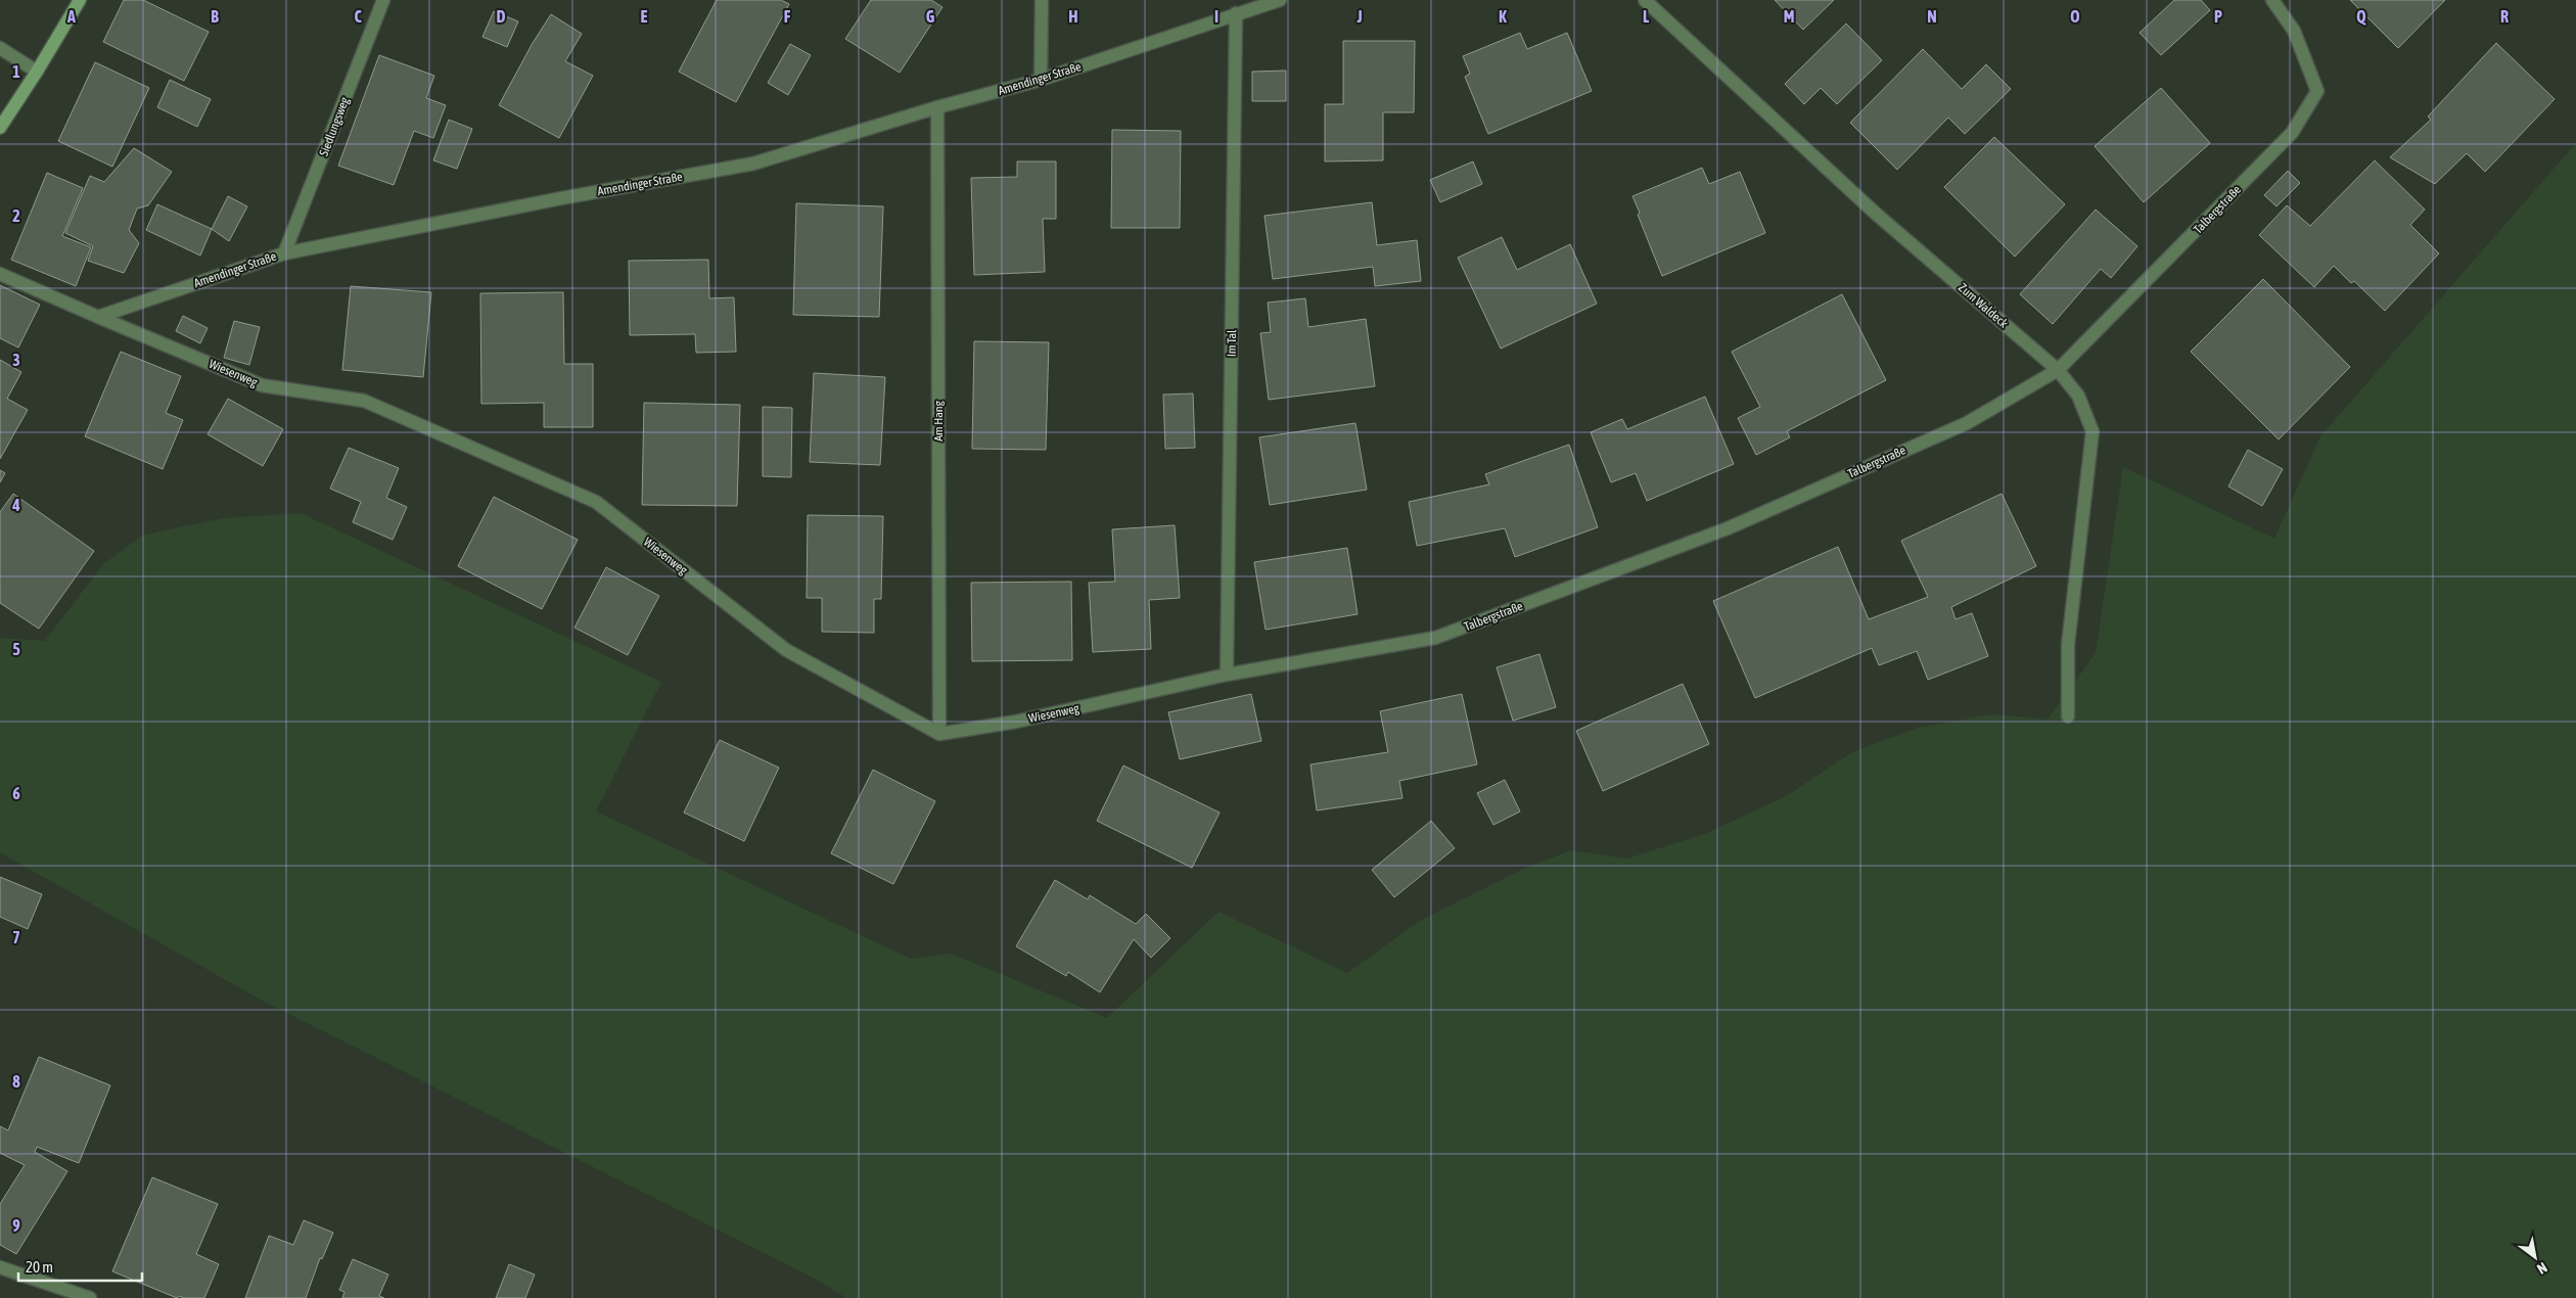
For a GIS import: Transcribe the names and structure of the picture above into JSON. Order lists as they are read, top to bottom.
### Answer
{
  "streets": {
    "street": [
      "Amendinger Straße",
      "Siedlungsweg",
      "Talbergstraße",
      "Zum Waldeck",
      "Im Tal",
      "Wiesenweg",
      "Am Hang"
    ]
  },
  "crossings": [
    ["Amendinger Straße", "Siedlungsweg"],
    ["Amendinger Straße", "Im Tal"],
    ["Amendinger Straße", "Wiesenweg"],
    ["Amendinger Straße", "Am Hang"],
    ["Talbergstraße", "Zum Waldeck"],
    ["Talbergstraße", "Im Tal"],
    ["Talbergstraße", "Wiesenweg"],
    ["Im Tal", "Wiesenweg"],
    ["Wiesenweg", "Am Hang"]
  ],
  "scale_bar": "20 m",
  "north": "bottom right",
  "grid": {
    "columns": [
      "A",
      "B",
      "C",
      "D",
      "E",
      "F",
      "G",
      "H",
      "I",
      "J",
      "K",
      "L",
      "M",
      "N",
      "O",
      "P",
      "Q",
      "R"
    ],
    "rows": [
      "1",
      "2",
      "3",
      "4",
      "5",
      "6",
      "7",
      "8",
      "9"
    ]
  }
}
